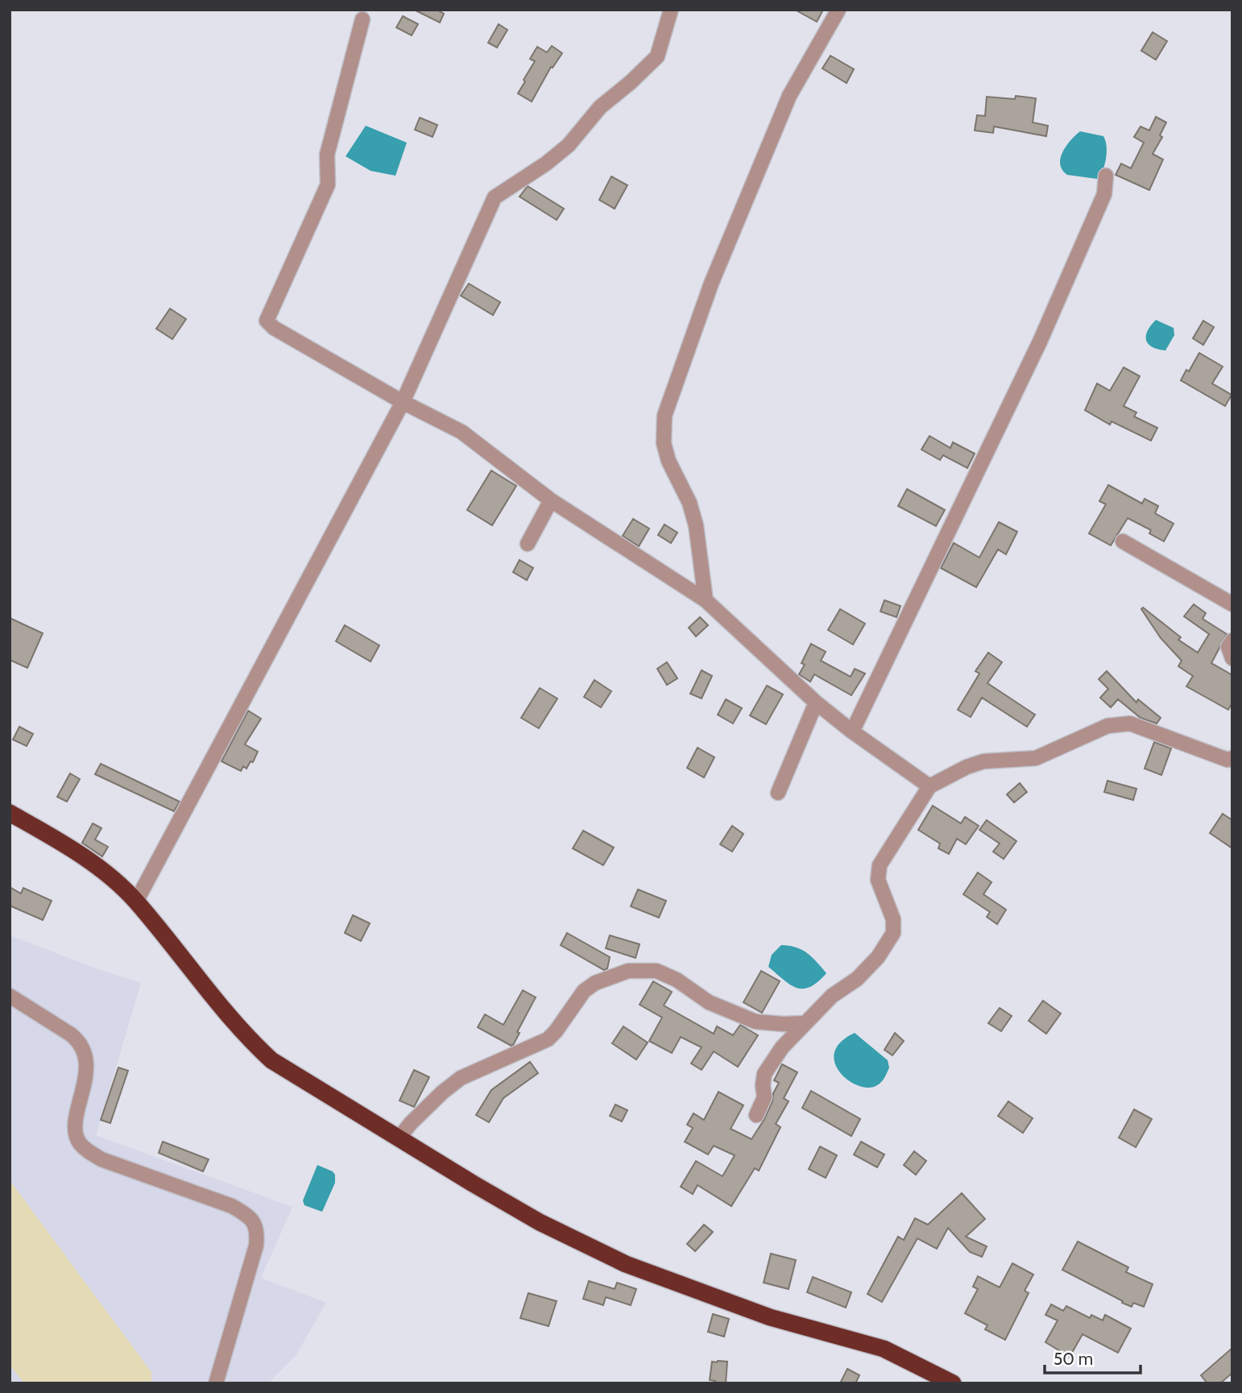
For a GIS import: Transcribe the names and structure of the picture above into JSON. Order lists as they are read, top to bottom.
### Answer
{
  "scale_bar": "50 m"
}
